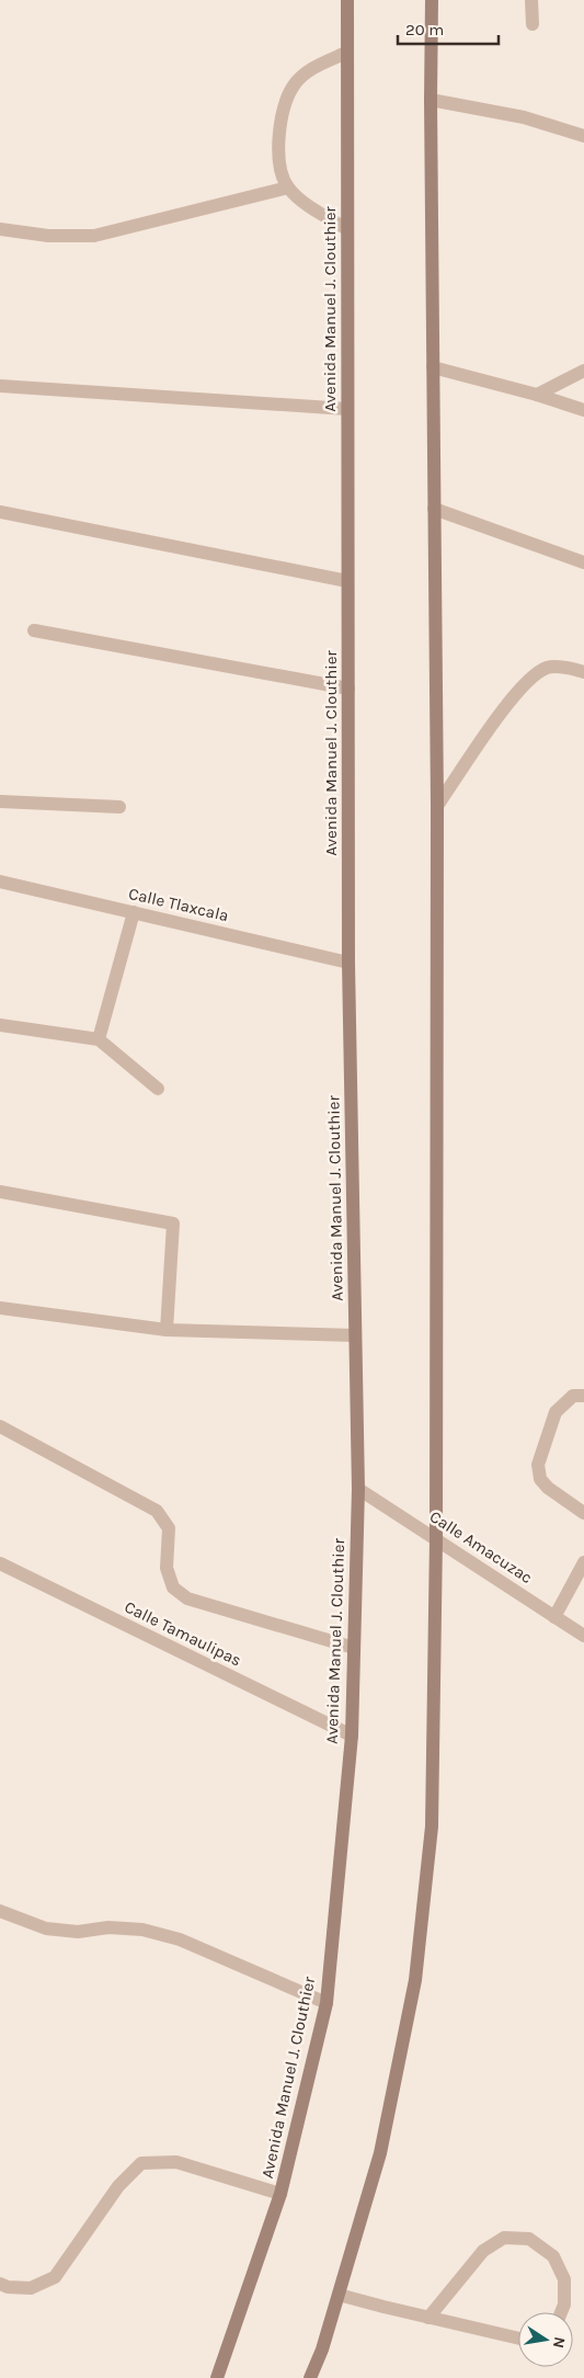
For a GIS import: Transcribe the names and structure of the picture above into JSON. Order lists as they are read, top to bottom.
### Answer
{
  "streets": {
    "main road": ["Avenida Manuel J. Clouthier"],
    "street": ["Calle Tlaxcala", "Calle Amacuzac", "Calle Tamaulipas"]
  },
  "crossings": [
    ["Avenida Manuel J. Clouthier", "Calle Tlaxcala"],
    ["Avenida Manuel J. Clouthier", "Calle Amacuzac"],
    ["Avenida Manuel J. Clouthier", "Calle Tamaulipas"]
  ],
  "scale_bar": "20 m",
  "north": "right"
}
